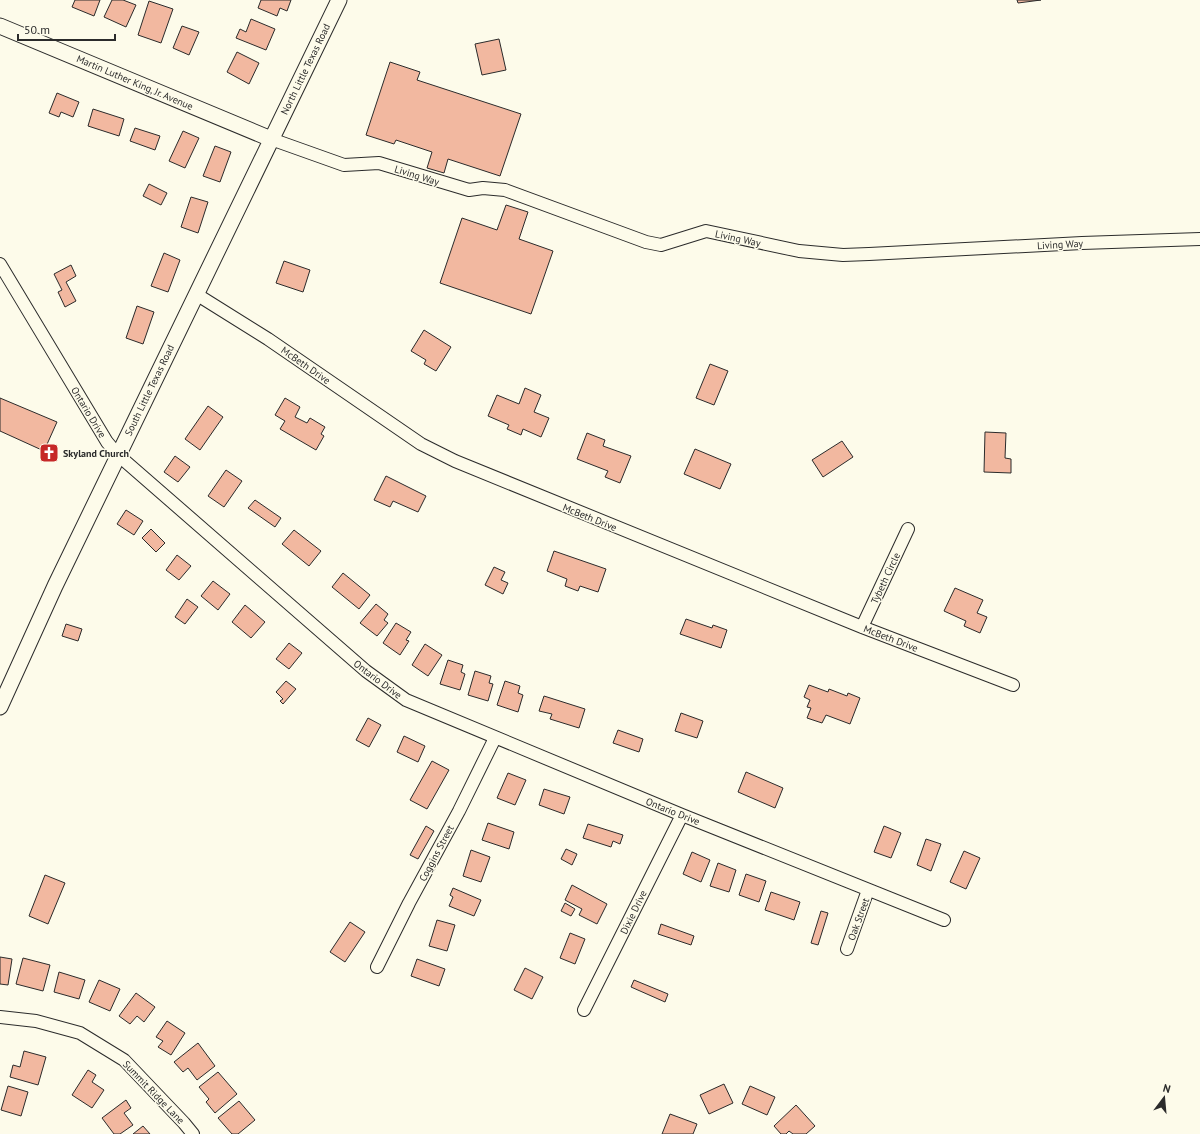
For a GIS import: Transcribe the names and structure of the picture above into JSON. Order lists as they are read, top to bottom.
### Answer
{
  "streets": {
    "street": [
      "North Little Texas Road",
      "Martin Luther King, Jr. Avenue",
      "Living Way",
      "McBeth Drive",
      "South Little Texas Road",
      "Ontario Drive",
      "Tybeth Circle",
      "Coggins Street",
      "Dixie Drive",
      "Oak Street",
      "Summit Ridge Lane"
    ]
  },
  "crossings": [
    ["North Little Texas Road", "Martin Luther King, Jr. Avenue"],
    ["North Little Texas Road", "Living Way"],
    ["North Little Texas Road", "South Little Texas Road"],
    ["Martin Luther King, Jr. Avenue", "Living Way"],
    ["Martin Luther King, Jr. Avenue", "South Little Texas Road"],
    ["Living Way", "South Little Texas Road"],
    ["McBeth Drive", "South Little Texas Road"],
    ["McBeth Drive", "Tybeth Circle"],
    ["South Little Texas Road", "Ontario Drive"],
    ["Ontario Drive", "Coggins Street"],
    ["Ontario Drive", "Dixie Drive"],
    ["Ontario Drive", "Oak Street"]
  ],
  "places": {
    "church": ["Skyland Church"]
  },
  "scale_bar": "50 m",
  "north": "top"
}
